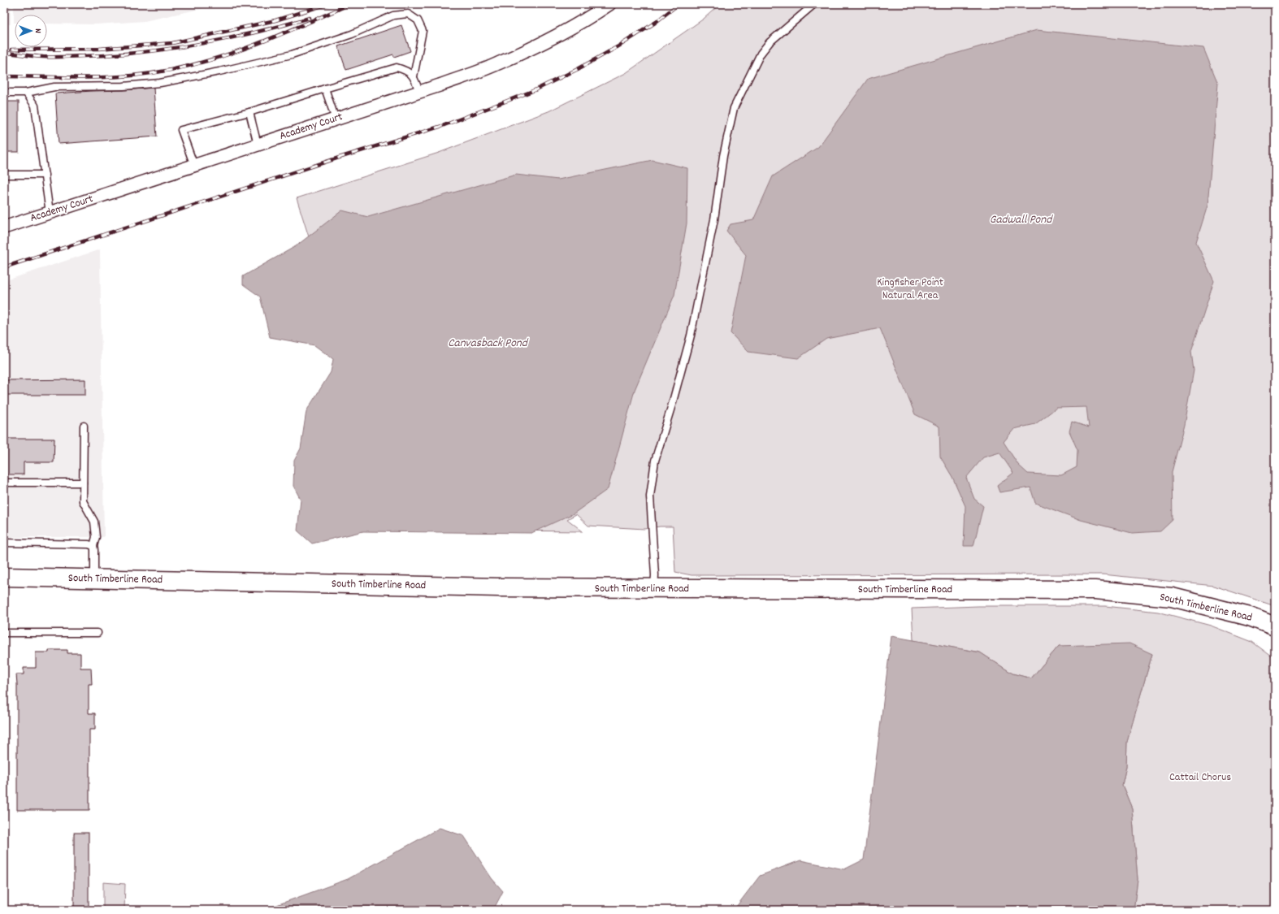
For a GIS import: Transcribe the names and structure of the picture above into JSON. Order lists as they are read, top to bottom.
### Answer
{
  "streets": {
    "main road": ["South Timberline Road"],
    "street": ["Academy Court"]
  },
  "water": ["Gadwall Pond", "Canvasback Pond"],
  "parks": ["Kingfisher Point Natural Area", "Cattail Chorus"],
  "north": "right"
}
